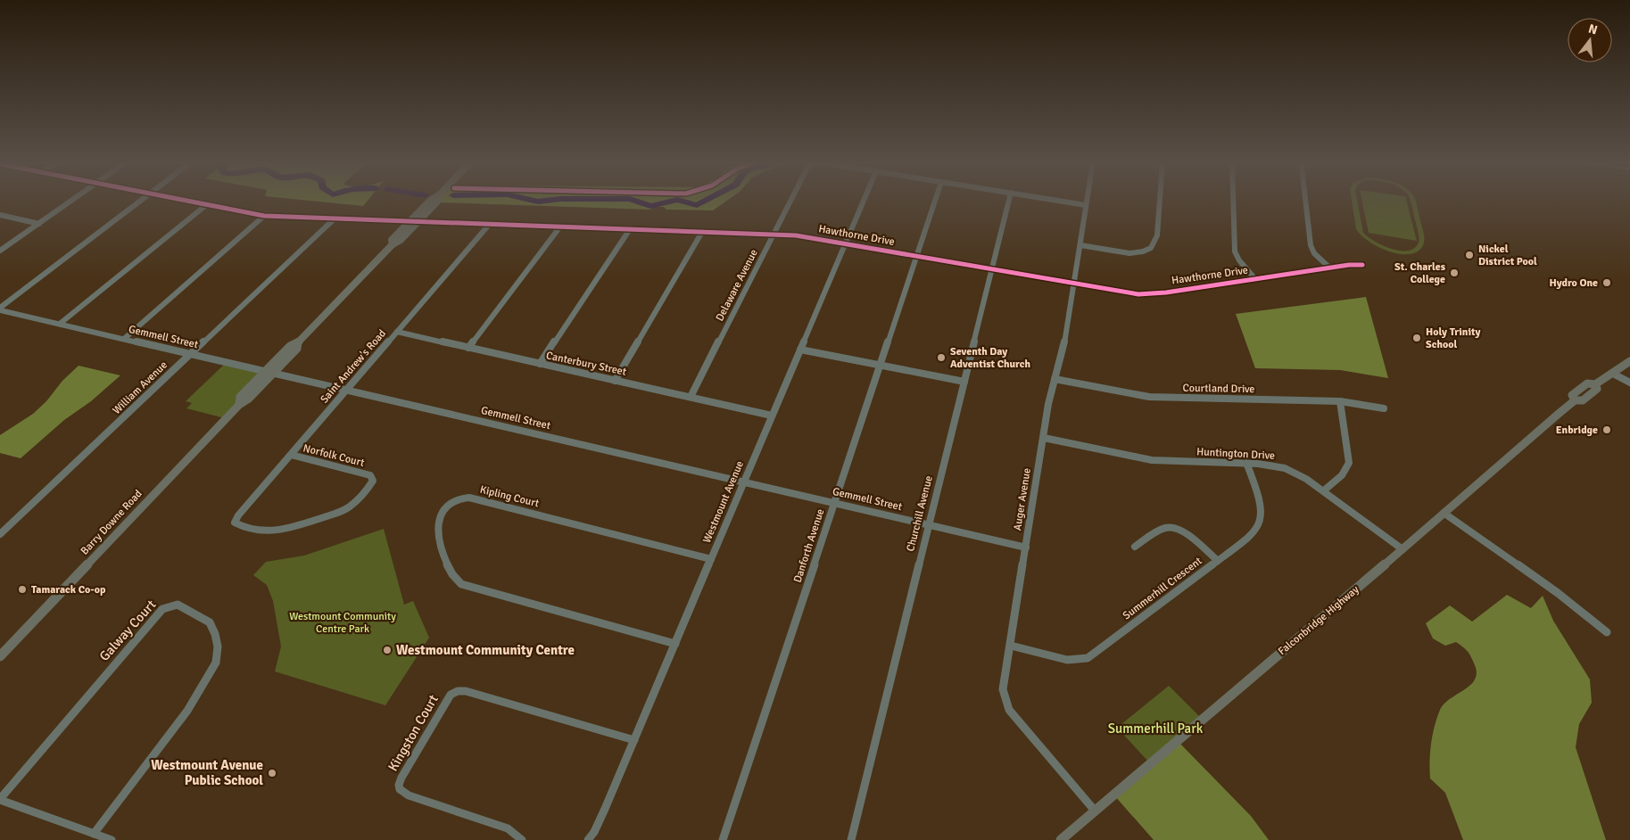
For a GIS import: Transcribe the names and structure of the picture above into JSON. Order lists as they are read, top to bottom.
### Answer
{
  "streets": {
    "main road": ["Barry Downe Road", "Falconbridge Highway"],
    "street": [
      "Hawthorne Drive",
      "Delaware Avenue",
      "Gemmell Street",
      "Canterbury Street",
      "Saint Andrew's Road",
      "William Avenue",
      "Courtland Drive",
      "Huntington Drive",
      "Norfolk Court",
      "Kipling Court",
      "Auger Avenue",
      "Westmount Avenue",
      "Churchill Avenue",
      "Danforth Avenue",
      "Summerhill Crescent",
      "Galway Court",
      "Kingston Court"
    ]
  },
  "crossings": [
    ["Hawthorne Drive", "Delaware Avenue"],
    ["Hawthorne Drive", "Saint Andrew's Road"],
    ["Hawthorne Drive", "William Avenue"],
    ["Hawthorne Drive", "Auger Avenue"],
    ["Hawthorne Drive", "Westmount Avenue"],
    ["Hawthorne Drive", "Churchill Avenue"],
    ["Hawthorne Drive", "Barry Downe Road"],
    ["Hawthorne Drive", "Danforth Avenue"],
    ["Delaware Avenue", "Canterbury Street"],
    ["Gemmell Street", "Saint Andrew's Road"],
    ["Gemmell Street", "William Avenue"],
    ["Gemmell Street", "Auger Avenue"],
    ["Gemmell Street", "Westmount Avenue"],
    ["Gemmell Street", "Churchill Avenue"],
    ["Gemmell Street", "Barry Downe Road"],
    ["Gemmell Street", "Danforth Avenue"],
    ["Canterbury Street", "Saint Andrew's Road"],
    ["Canterbury Street", "Westmount Avenue"],
    ["Saint Andrew's Road", "Norfolk Court"],
    ["Courtland Drive", "Auger Avenue"],
    ["Huntington Drive", "Auger Avenue"],
    ["Huntington Drive", "Summerhill Crescent"],
    ["Huntington Drive", "Falconbridge Highway"],
    ["Kipling Court", "Westmount Avenue"],
    ["Auger Avenue", "Summerhill Crescent"],
    ["Auger Avenue", "Falconbridge Highway"],
    ["Westmount Avenue", "Kingston Court"]
  ],
  "parks": ["Westmount Community Centre Park", "Summerhill Park"],
  "places": [
    "Nickel District Pool",
    "St. Charles College",
    "Hydro One",
    "Holy Trinity School",
    "Seventh Day Adventist Church",
    "Enbridge",
    "Tamarack Co-op",
    "Westmount Community Centre",
    "Westmount Avenue Public School"
  ],
  "north": "top"
}
